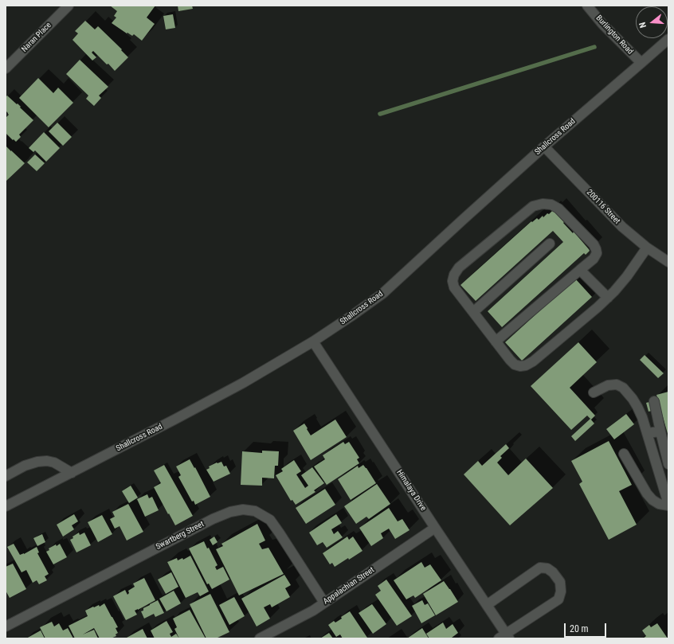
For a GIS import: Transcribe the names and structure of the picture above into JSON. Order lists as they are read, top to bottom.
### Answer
{
  "streets": {
    "street": [
      "Burlington Road",
      "Naran Place",
      "Shallcross Road",
      "200116 Street",
      "Himalaya Drive",
      "Swartberg Street",
      "Appalachian Street"
    ]
  },
  "crossings": [
    ["Burlington Road", "Shallcross Road"],
    ["Shallcross Road", "200116 Street"],
    ["Shallcross Road", "Himalaya Drive"],
    ["Himalaya Drive", "Appalachian Street"],
    ["Swartberg Street", "Appalachian Street"]
  ],
  "scale_bar": "20 m",
  "north": "left"
}
